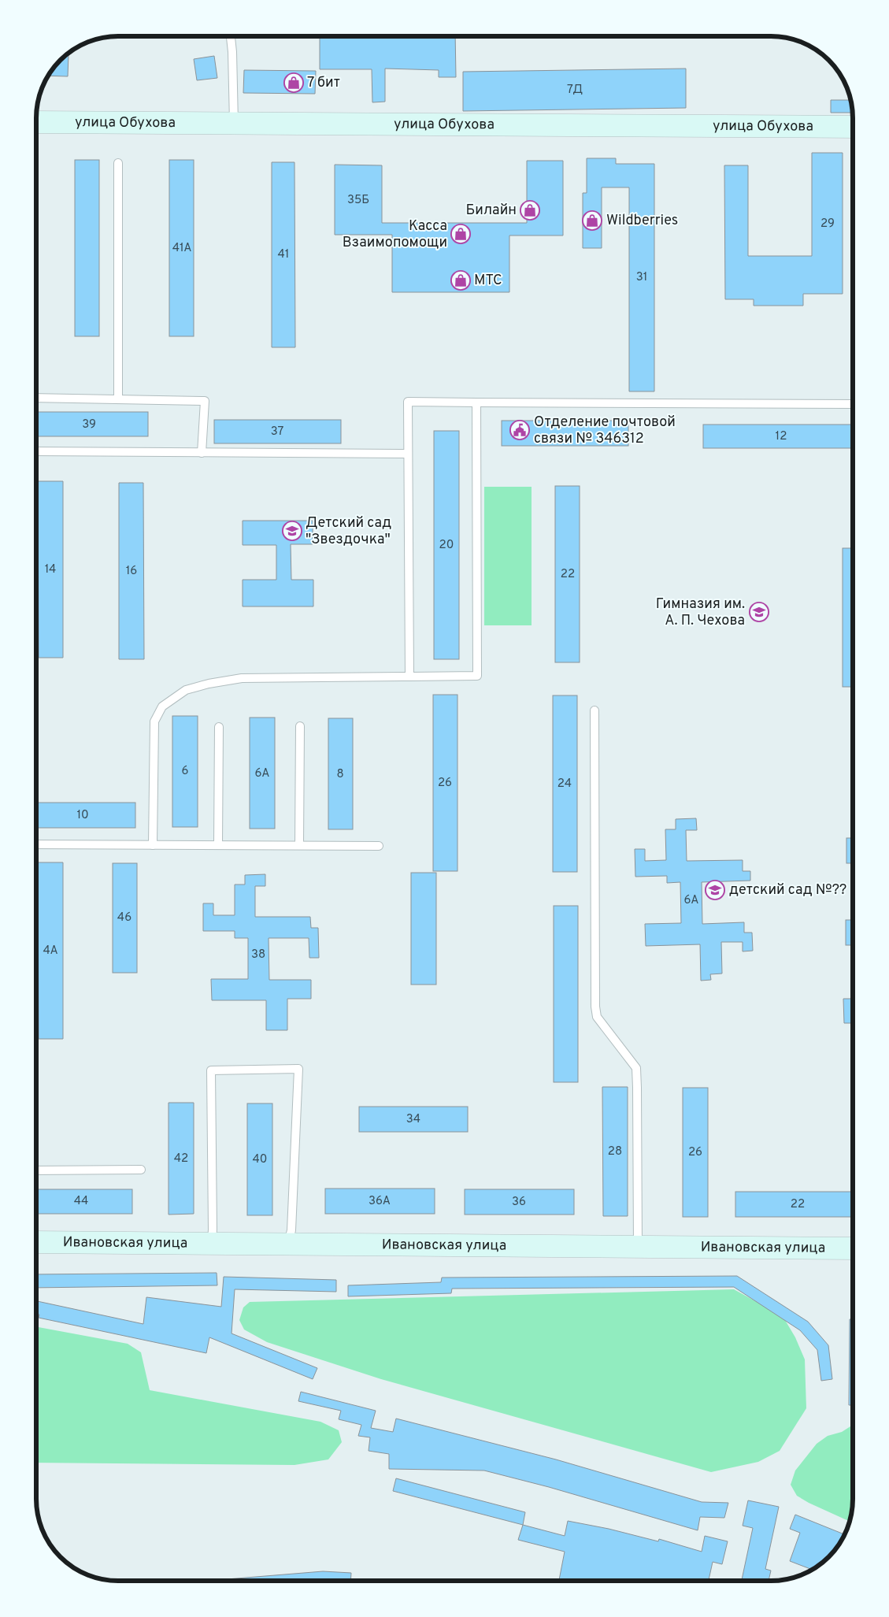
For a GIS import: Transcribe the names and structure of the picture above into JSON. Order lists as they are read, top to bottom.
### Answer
{
  "streets": {
    "street": ["улица Обухова", "Ивановская улица"]
  },
  "places": {
    "shop": [
      "7 бит",
      "Билайн",
      "Wildberries",
      "Касса Взаимопомощи",
      "МТС"
    ],
    "public building": ["Отделение почтовой связи № 346312"],
    "school or university": ["Детский сад \"Звездочка\"", "Гимназия им. А. П. Чехова", "детский сад №??"]
  },
  "house_numbers": [
    "7Д",
    "35Б",
    "29",
    "41А",
    "41",
    "31",
    "39",
    "37",
    "12",
    "20",
    "14",
    "16",
    "22",
    "6",
    "6А",
    "8",
    "26",
    "24",
    "10",
    "6А",
    "46",
    "4А",
    "38",
    "34",
    "28",
    "26",
    "42",
    "40",
    "44",
    "36А",
    "36",
    "22"
  ]
}
